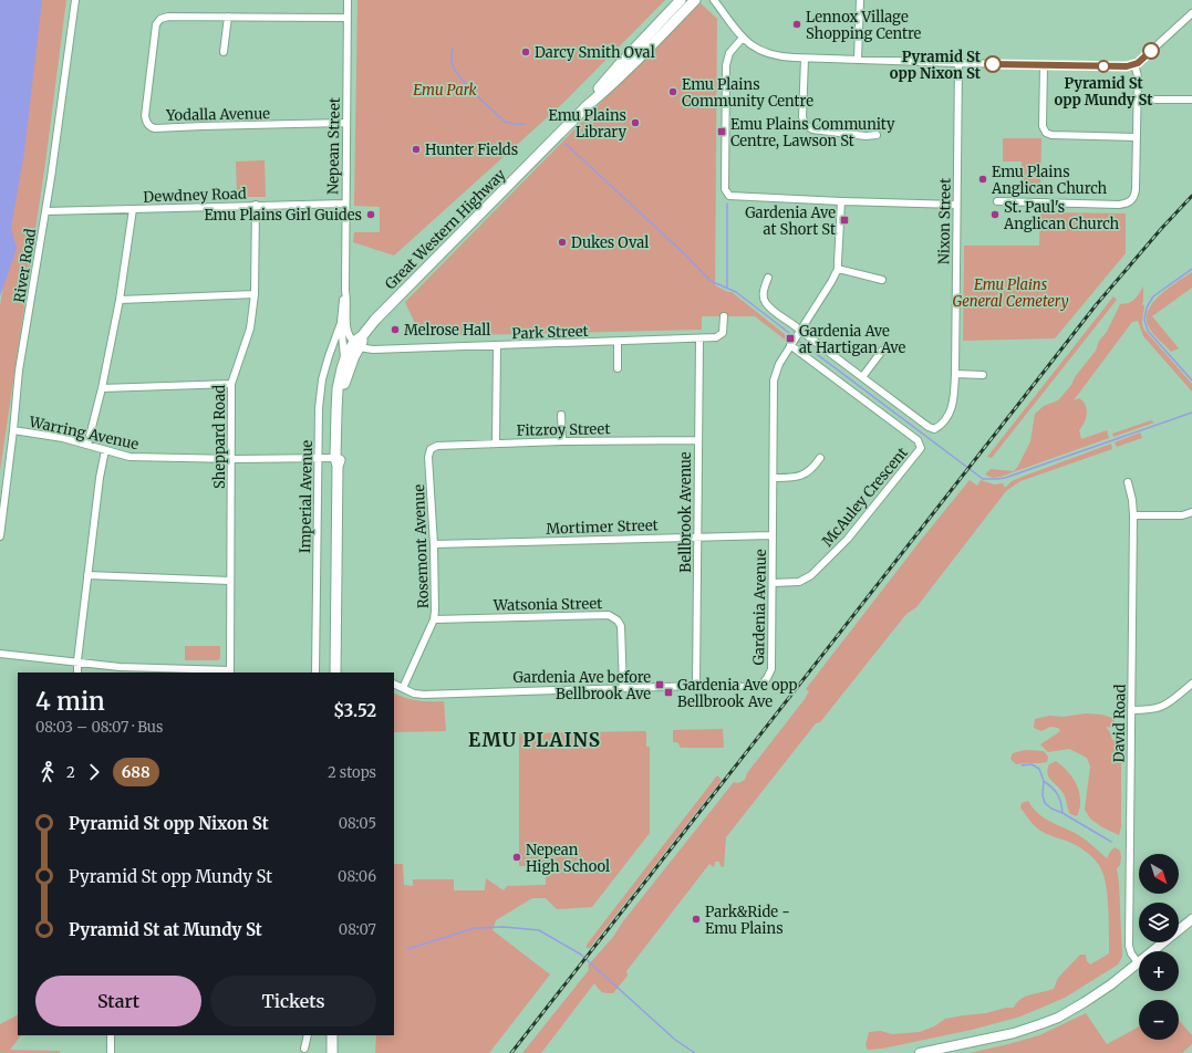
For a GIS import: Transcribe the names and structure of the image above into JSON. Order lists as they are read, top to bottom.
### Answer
{
  "streets": {
    "highway": ["Great Western Highway"],
    "street": [
      "Yodalla Avenue",
      "Nepean Street",
      "Dewdney Road",
      "Nixon Street",
      "River Road",
      "Park Street",
      "Fitzroy Street",
      "Warring Avenue",
      "Sheppard Road",
      "Imperial Avenue",
      "McAuley Crescent",
      "Bellbrook Avenue",
      "Mortimer Street",
      "Rosemont Avenue",
      "Watsonia Street",
      "Gardenia Avenue",
      "David Road"
    ]
  },
  "crossings": [
    ["Yodalla Avenue", "Nepean Street"],
    ["Nepean Street", "Dewdney Road"],
    ["Nepean Street", "Great Western Highway"],
    ["Nepean Street", "Park Street"],
    ["Nepean Street", "Imperial Avenue"],
    ["Dewdney Road", "River Road"],
    ["Dewdney Road", "Sheppard Road"],
    ["Great Western Highway", "Park Street"],
    ["Great Western Highway", "Warring Avenue"],
    ["River Road", "Warring Avenue"],
    ["Park Street", "Bellbrook Avenue"],
    ["Fitzroy Street", "Bellbrook Avenue"],
    ["Fitzroy Street", "Rosemont Avenue"],
    ["Warring Avenue", "Sheppard Road"],
    ["Warring Avenue", "Imperial Avenue"],
    ["McAuley Crescent", "Gardenia Avenue"],
    ["Bellbrook Avenue", "Mortimer Street"],
    ["Bellbrook Avenue", "Gardenia Avenue"],
    ["Mortimer Street", "Rosemont Avenue"],
    ["Mortimer Street", "Gardenia Avenue"],
    ["Rosemont Avenue", "Watsonia Street"],
    ["Rosemont Avenue", "Gardenia Avenue"],
    ["Watsonia Street", "Gardenia Avenue"]
  ],
  "districts": ["EMU PLAINS"],
  "parks": ["Emu Park", "Emu Plains General Cemetery"],
  "places": {
    "other": [
      "Lennox Village Shopping Centre",
      "Darcy Smith Oval",
      "Pyramid St opp Nixon St",
      "Pyramid St opp Mundy St",
      "Emu Plains Community Centre",
      "Emu Plains Library",
      "Hunter Fields",
      "Emu Plains Anglican Church",
      "Emu Plains Girl Guides",
      "St. Paul's Anglican Church",
      "Dukes Oval",
      "Melrose Hall",
      "Nepean High School",
      "Park&Ride - Emu Plains"
    ],
    "transit": [
      "Emu Plains Community Centre, Lawson St",
      "Gardenia Ave at Short St",
      "Gardenia Ave at Hartigan Ave",
      "Gardenia Ave before Bellbrook Ave",
      "Gardenia Ave opp Bellbrook Ave"
    ]
  },
  "lines": ["bus line 688"],
  "north": "bottom right",
  "page": {
    "heading": ["4 min", "08:03 – 08:07 · Bus", "$3.52"],
    "legs": ["2", "688", "2 stops"],
    "list": [
      {
        "name": "Pyramid St opp Nixon St",
        "value": "08:05"
      },
      {
        "name": "Pyramid St opp Mundy St",
        "value": "08:06"
      },
      {
        "name": "Pyramid St at Mundy St",
        "value": "08:07"
      }
    ],
    "map_buttons": ["+", "−"],
    "buttons": ["Start", "Tickets"]
  }
}
